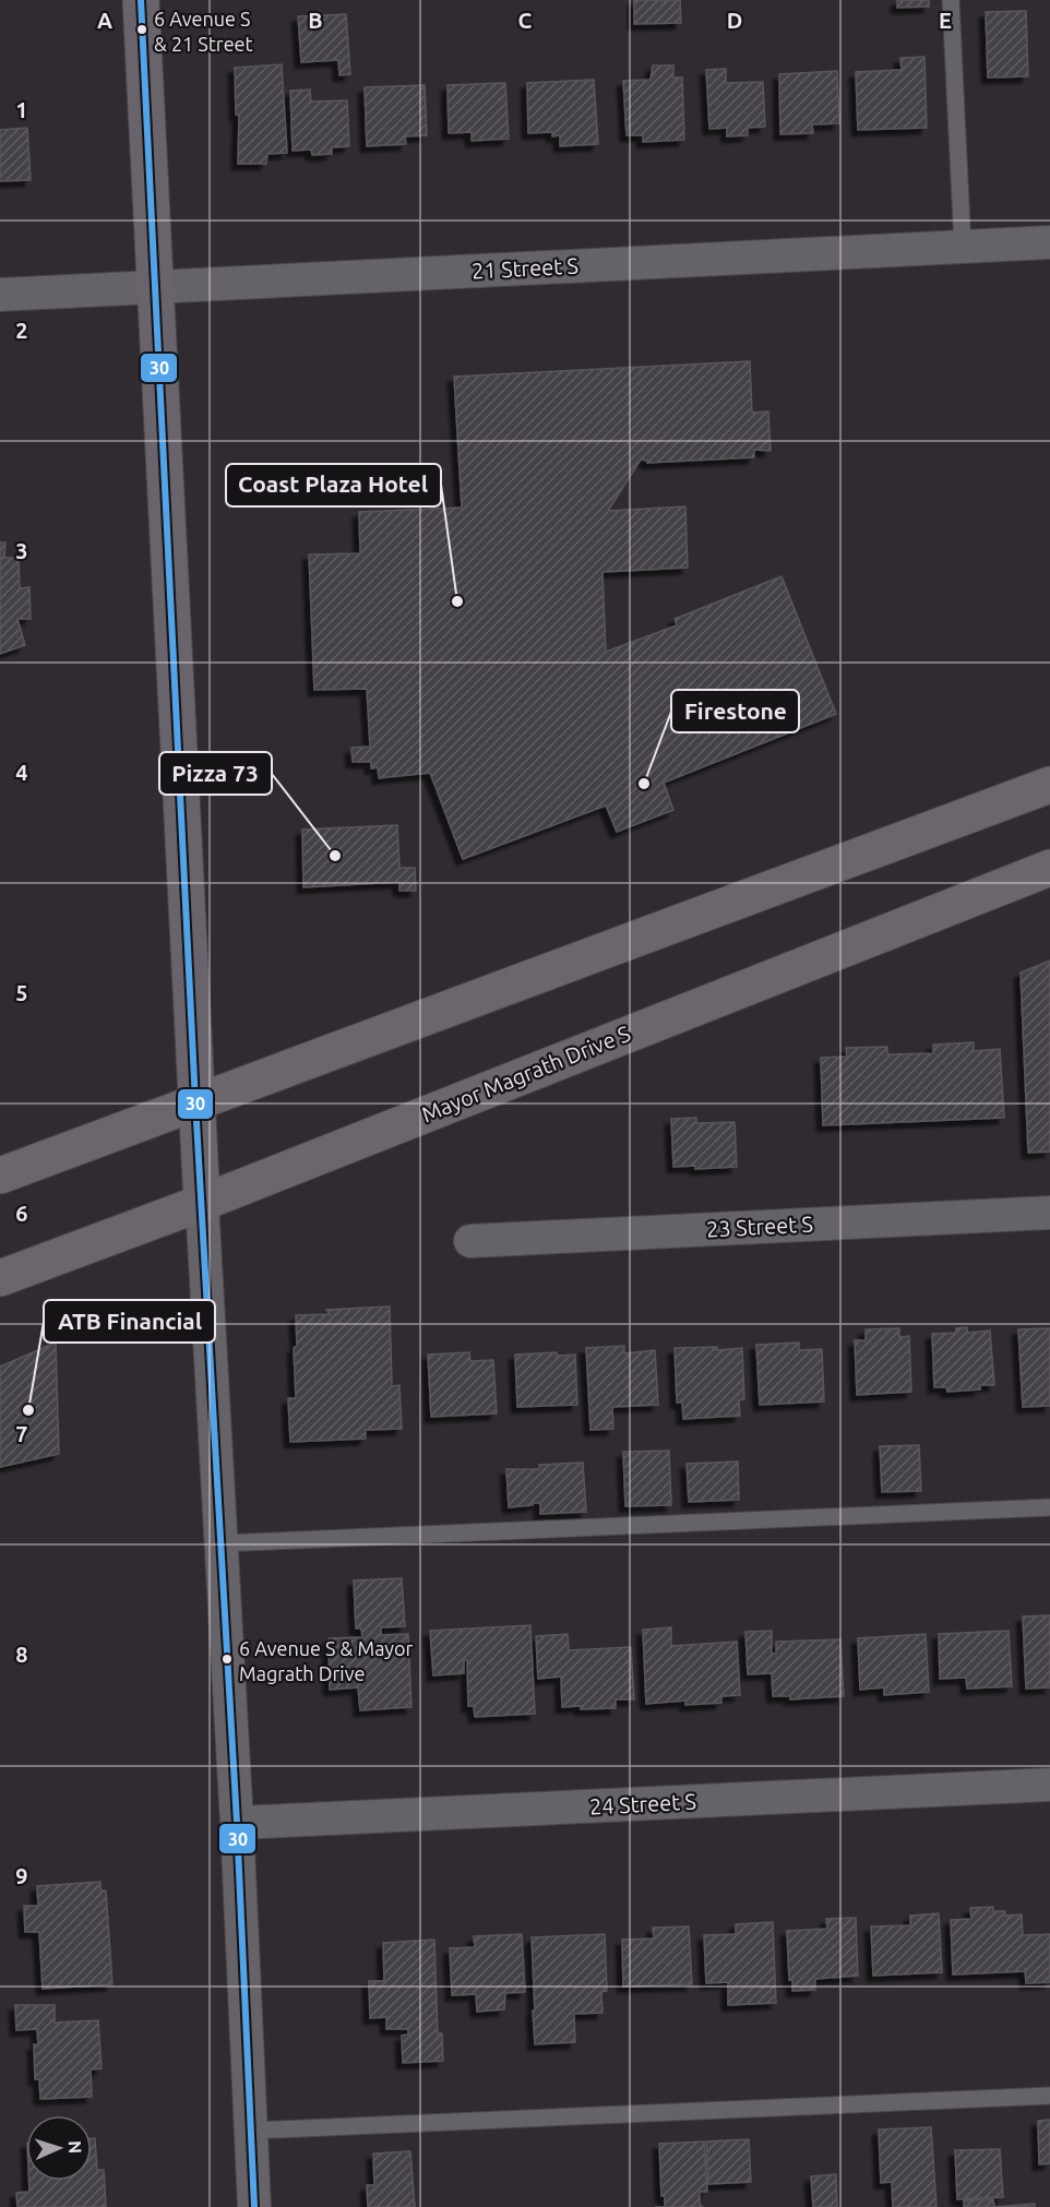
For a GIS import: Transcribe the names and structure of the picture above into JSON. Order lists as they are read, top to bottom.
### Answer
{
  "streets": {
    "main road": ["Mayor Magrath Drive S"],
    "street": ["21 Street S", "23 Street S", "24 Street S"]
  },
  "places": [
    "6 Avenue S & 21 Street",
    "Coast Plaza Hotel",
    "Firestone",
    "Pizza 73",
    "ATB Financial",
    "6 Avenue S & Mayor Magrath Drive"
  ],
  "lines": ["transit line 30"],
  "north": "right",
  "grid": {
    "columns": [
      "A",
      "B",
      "C",
      "D",
      "E"
    ],
    "rows": [
      "1",
      "2",
      "3",
      "4",
      "5",
      "6",
      "7",
      "8",
      "9"
    ]
  }
}
